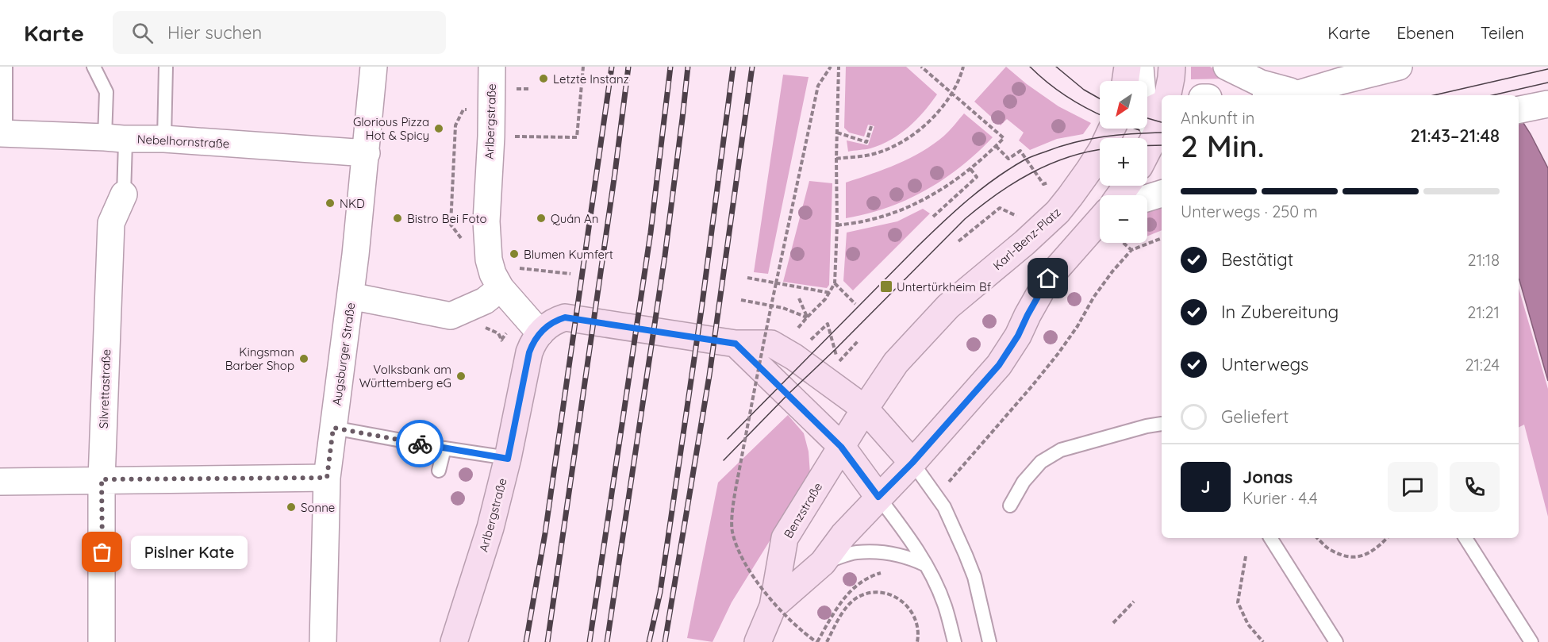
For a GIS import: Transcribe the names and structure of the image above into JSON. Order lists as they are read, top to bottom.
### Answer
{
  "streets": {
    "main road": ["Arlbergstraße", "Karl-Benz-Platz", "Benzstraße"],
    "street": ["Nebelhornstraße", "Augsburger Straße", "Silvrettastraße"]
  },
  "crossings": [
    ["Arlbergstraße", "Karl-Benz-Platz"],
    ["Arlbergstraße", "Benzstraße"],
    ["Nebelhornstraße", "Augsburger Straße"],
    ["Nebelhornstraße", "Silvrettastraße"],
    ["Karl-Benz-Platz", "Benzstraße"]
  ],
  "places": {
    "other": [
      "Letzte Instanz",
      "Glorious Pizza Hot & Spicy",
      "NKD",
      "Bistro Bei Foto",
      "Quán An",
      "Blumen Kumfert",
      "Kingsman Barber Shop",
      "Volksbank am Württemberg eG",
      "Sonne",
      "Pislner Kate"
    ],
    "transit": ["Untertürkheim Bf"]
  },
  "north": "bottom left",
  "page": {
    "header": "Karte",
    "search": "Hier suchen",
    "nav": ["Karte", "Ebenen", "Teilen"],
    "map_buttons": ["+", "−"],
    "heading": ["2 Min.", "Ankunft in", "21:43–21:48"],
    "panel": ["Jonas", "Kurier · 4.4"],
    "bar": "Unterwegs · 250 m",
    "list": [
      ["Bestätigt", "21:18"],
      ["In Zubereitung", "21:21"],
      ["Unterwegs", "21:24"],
      "Geliefert"
    ],
    "round": "J",
    "bubble": "Pislner Kate"
  }
}
